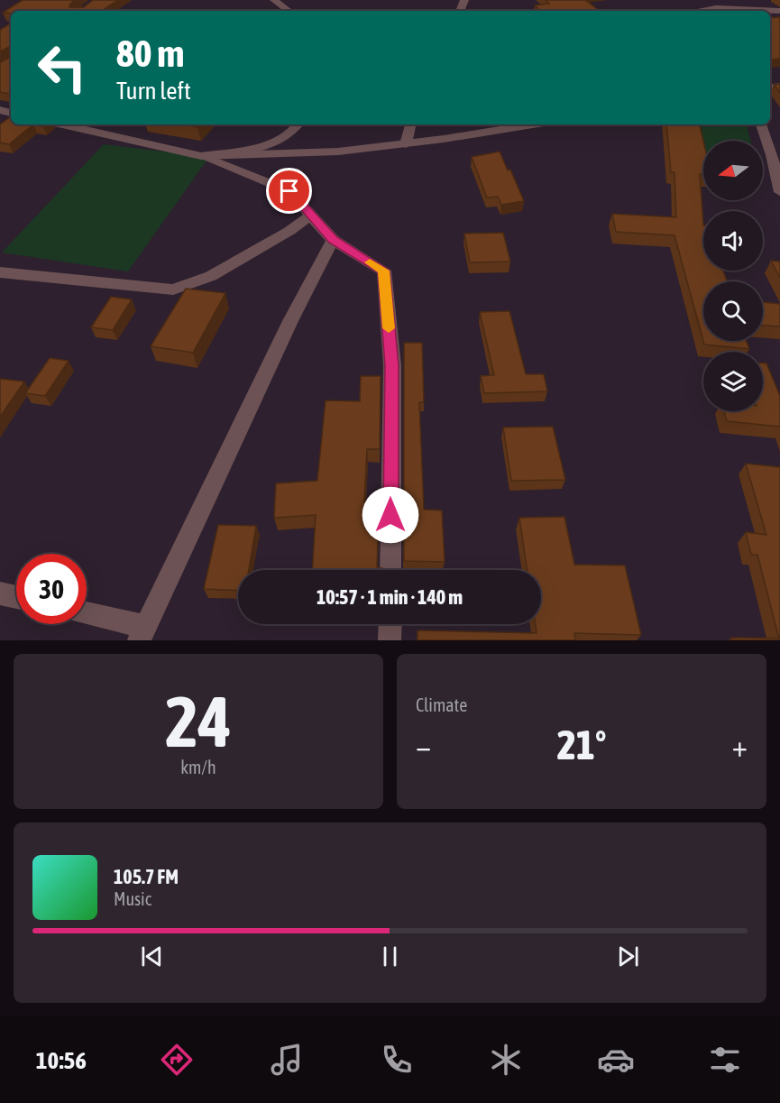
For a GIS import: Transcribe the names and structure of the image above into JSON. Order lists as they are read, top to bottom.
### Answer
{
  "north": "left",
  "page": {
    "turn": ["80 m", "Turn left"],
    "limit": "30",
    "trip": "10:57 · 1 min · 140 m",
    "tile": [
      ["24", "km/h"],
      "Climate"
    ],
    "heat": ["−", "21°", "+"],
    "song": ["105.7 FM", "Music"],
    "tabs": "10:56"
  }
}
